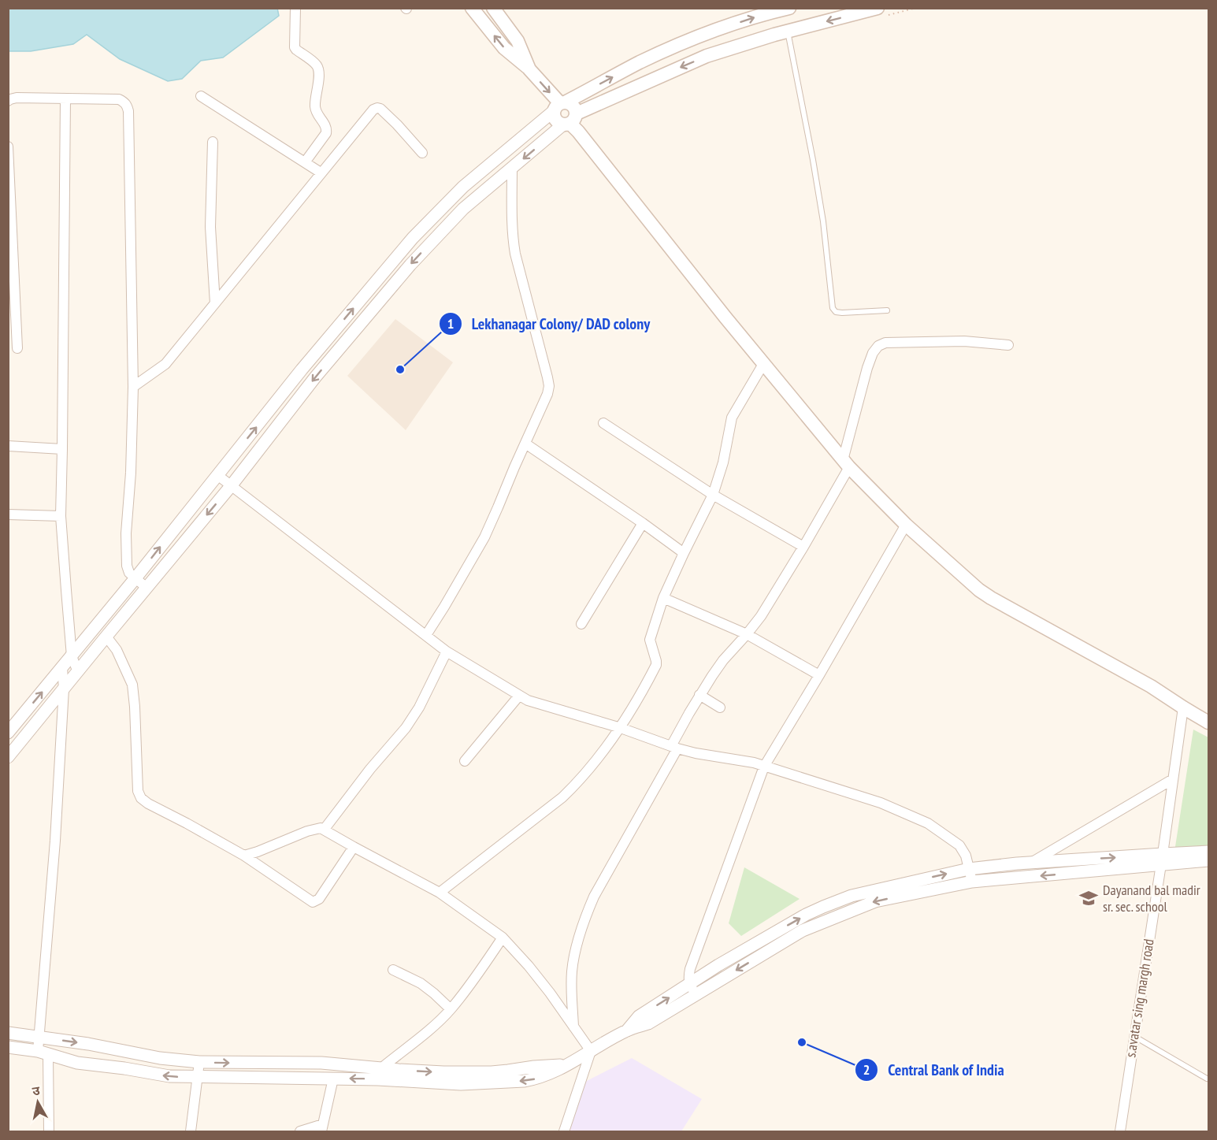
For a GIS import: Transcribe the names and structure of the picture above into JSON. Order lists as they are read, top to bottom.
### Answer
{
  "streets": {
    "street": ["s.avatar sing margh road"]
  },
  "places": {
    "other": ["Lekhanagar Colony/ DAD colony", "Central Bank of India"],
    "school or university": ["Dayanand bal madir sr. sec. school"]
  },
  "north": "top"
}
